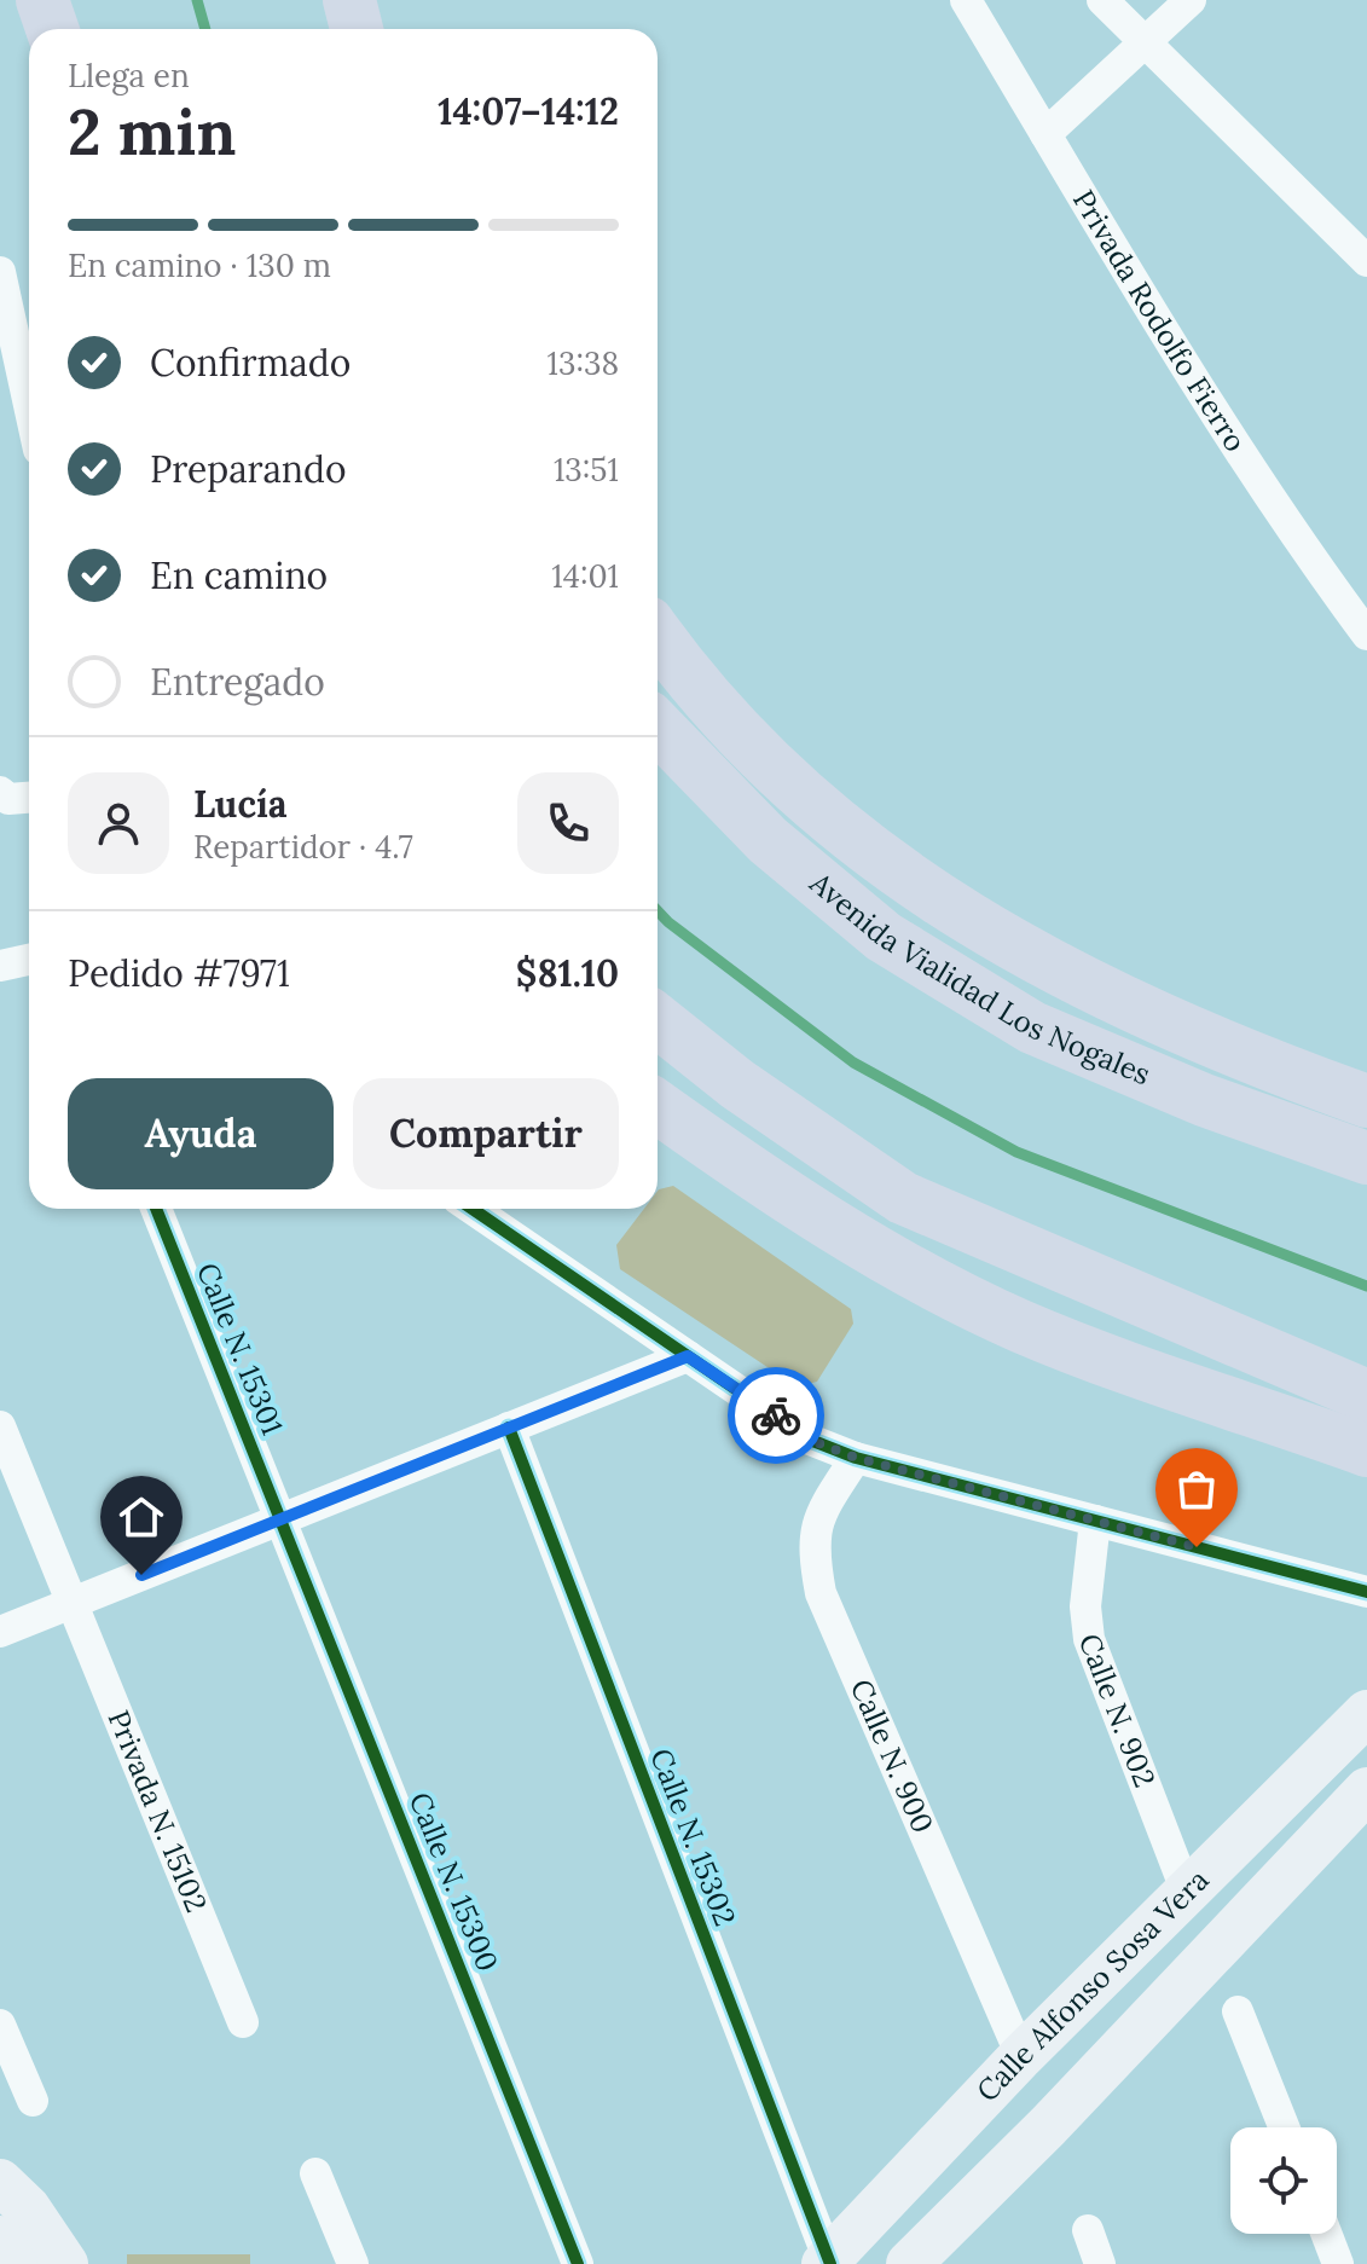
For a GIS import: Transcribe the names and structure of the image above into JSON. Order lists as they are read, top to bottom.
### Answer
{
  "streets": {
    "highway": ["Avenida Vialidad Los Nogales"],
    "main road": ["Calle Alfonso Sosa Vera"],
    "street": [
      "Privada Rodolfo Fierro",
      "Calle N. 15301",
      "Calle N. 902",
      "Calle N. 900",
      "Privada N. 15102",
      "Calle N. 15302",
      "Calle N. 15300"
    ]
  },
  "crossings": [
    ["Calle N. 15301", "Calle N. 15300"],
    ["Calle N. 902", "Calle Alfonso Sosa Vera"],
    ["Calle N. 900", "Calle Alfonso Sosa Vera"],
    ["Calle N. 15302", "Calle Alfonso Sosa Vera"]
  ],
  "page": {
    "heading": ["2 min", "Llega en", "14:07–14:12"],
    "panel": [
      "Lucía",
      "Repartidor · 4.7",
      "Pedido #7971",
      "$81.10"
    ],
    "bar": "En camino · 130 m",
    "list": [
      ["Confirmado", "13:38"],
      ["Preparando", "13:51"],
      ["En camino", "14:01"],
      "Entregado"
    ],
    "buttons": ["Ayuda", "Compartir"]
  }
}
